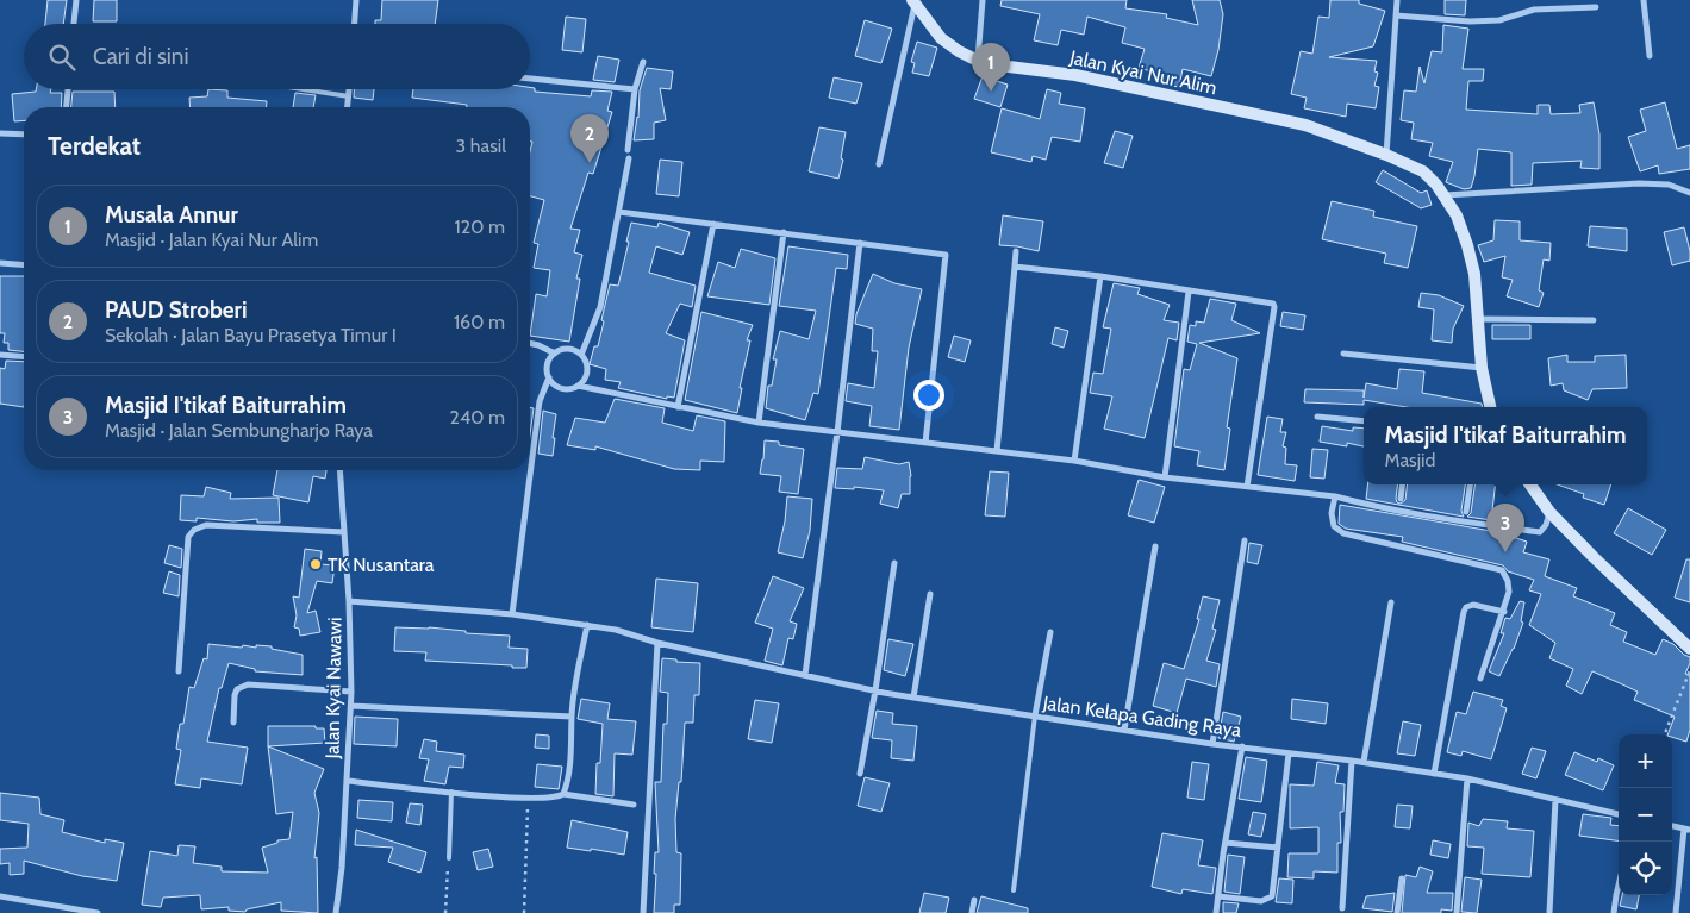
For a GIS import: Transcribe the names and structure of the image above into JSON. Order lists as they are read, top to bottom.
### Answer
{
  "streets": {
    "street": ["Jalan Kyai Nur Alim", "Jalan Kyai Nawawi", "Jalan Kelapa Gading Raya"]
  },
  "crossings": [
    ["Jalan Kyai Nawawi", "Jalan Kelapa Gading Raya"]
  ],
  "places": ["TK Nusantara"],
  "page": {
    "search": "Cari di sini",
    "pins": ["1", "2", "3"],
    "heading": ["Terdekat", "3 hasil"],
    "list": [
      {
        "mark": "1",
        "name": "Musala Annur",
        "note": "Masjid · Jalan Kyai Nur Alim",
        "value": "120 m"
      },
      {
        "mark": "2",
        "name": "PAUD Stroberi",
        "note": "Sekolah · Jalan Bayu Prasetya Timur I",
        "value": "160 m"
      },
      {
        "mark": "3",
        "name": "Masjid I'tikaf Baiturrahim",
        "note": "Masjid · Jalan Sembungharjo Raya",
        "value": "240 m"
      }
    ],
    "popup": ["Masjid I'tikaf Baiturrahim", "Masjid"],
    "map_buttons": ["+", "−"]
  }
}
